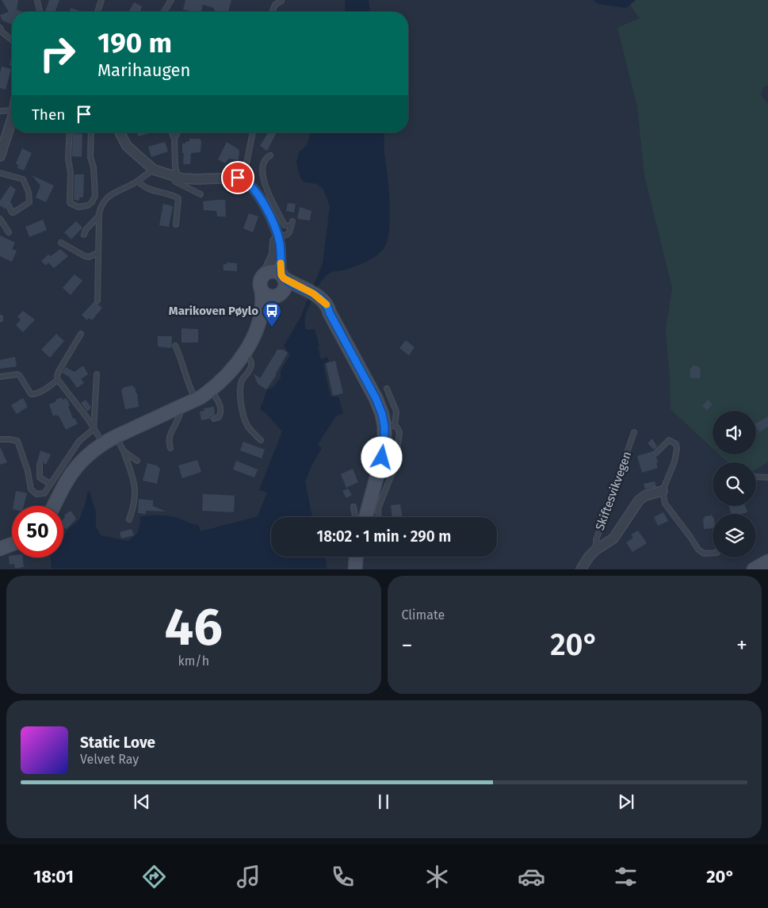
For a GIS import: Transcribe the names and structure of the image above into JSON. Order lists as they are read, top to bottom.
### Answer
{
  "streets": {
    "street": ["Skiftesvikvegen"]
  },
  "places": {
    "bus stop": ["Marikoven Pøylo"]
  },
  "page": {
    "turn": ["190 m", "Marihaugen"],
    "then": "Then",
    "limit": "50",
    "trip": "18:02 · 1 min · 290 m",
    "tile": [
      ["46", "km/h"],
      "Climate"
    ],
    "heat": ["−", "20°", "+"],
    "song": ["Static Love", "Velvet Ray"],
    "tabs": ["18:01", "20°"]
  }
}
